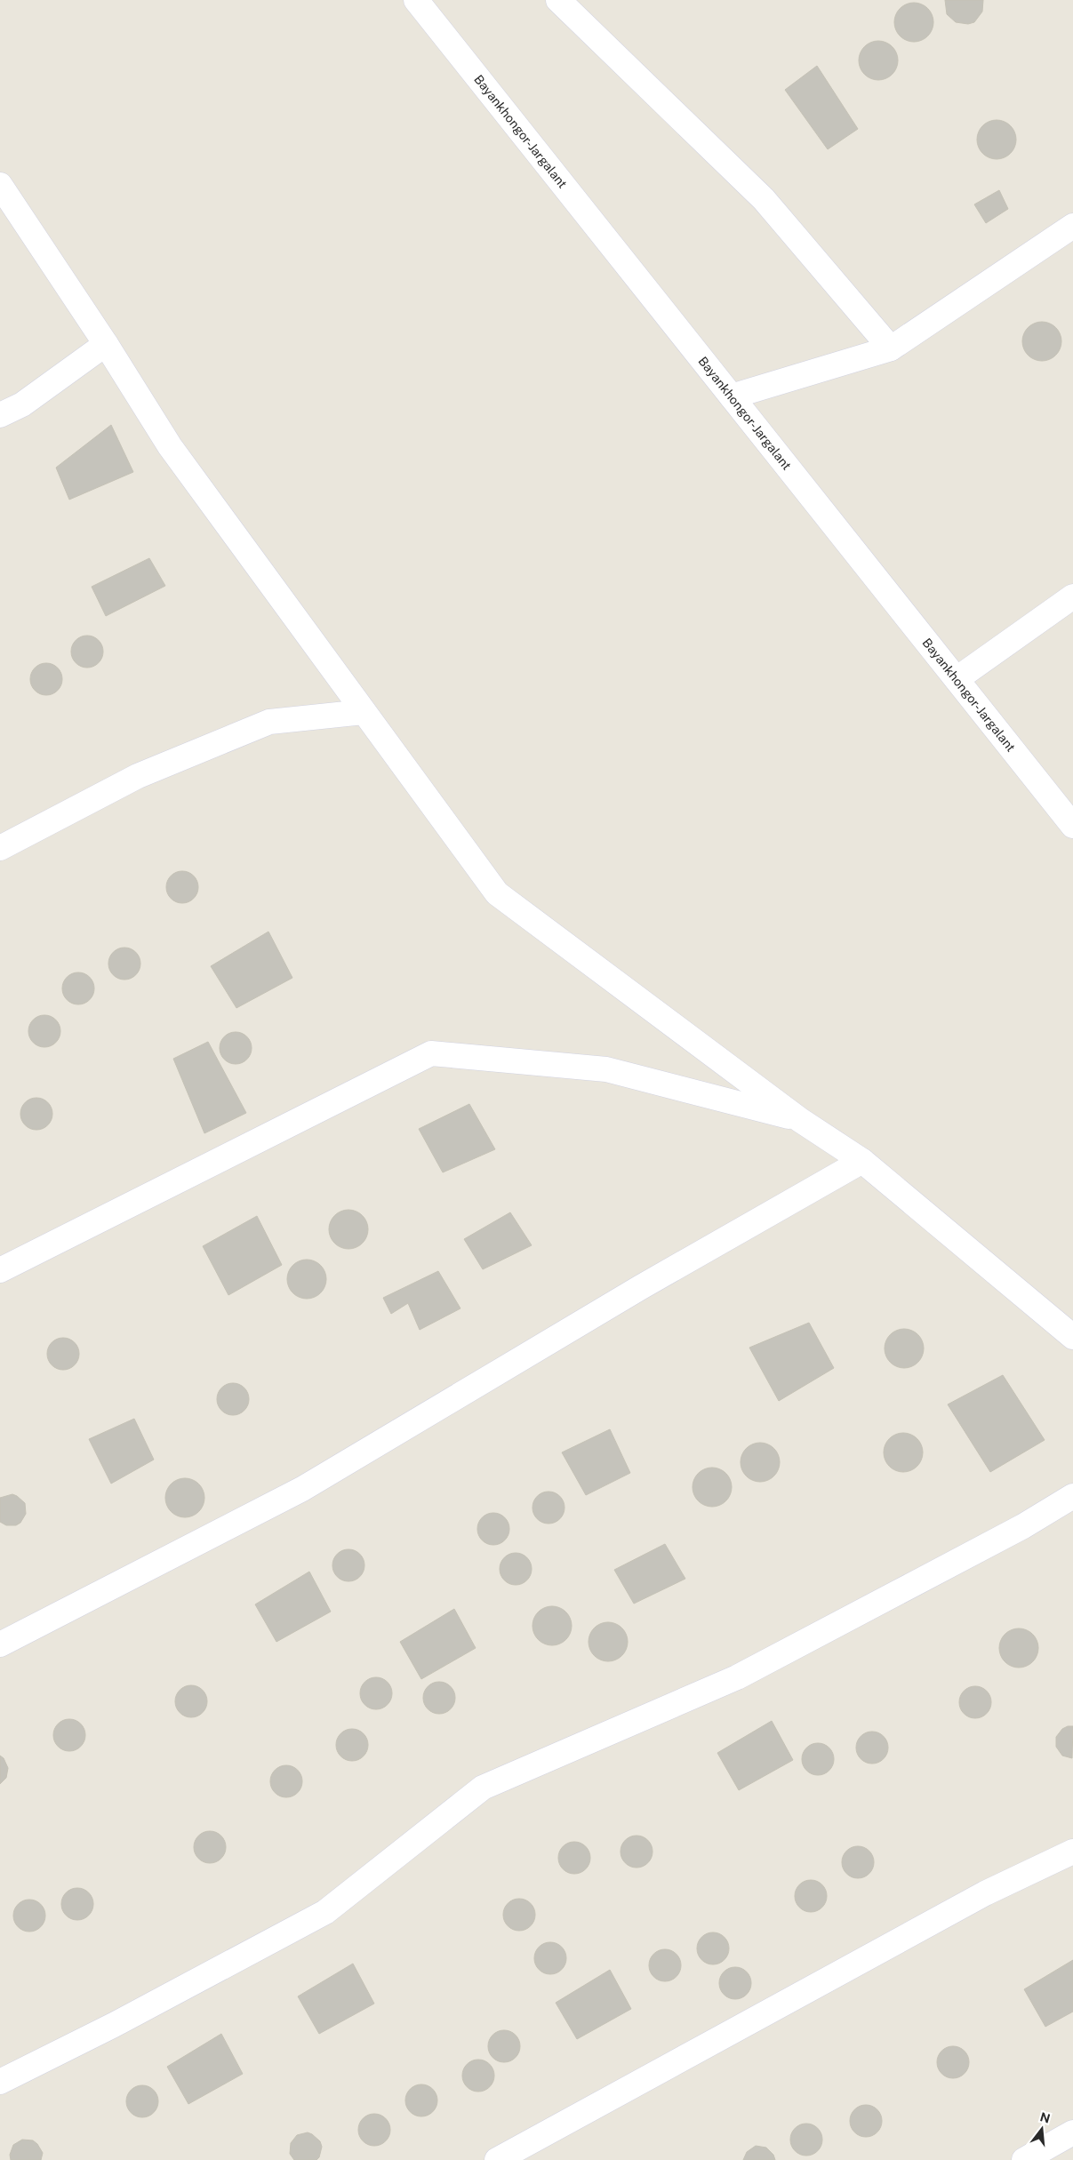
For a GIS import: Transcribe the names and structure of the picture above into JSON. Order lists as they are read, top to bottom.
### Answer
{
  "streets": {
    "street": ["Bayankhongor-Jargalant"]
  },
  "north": "top"
}
